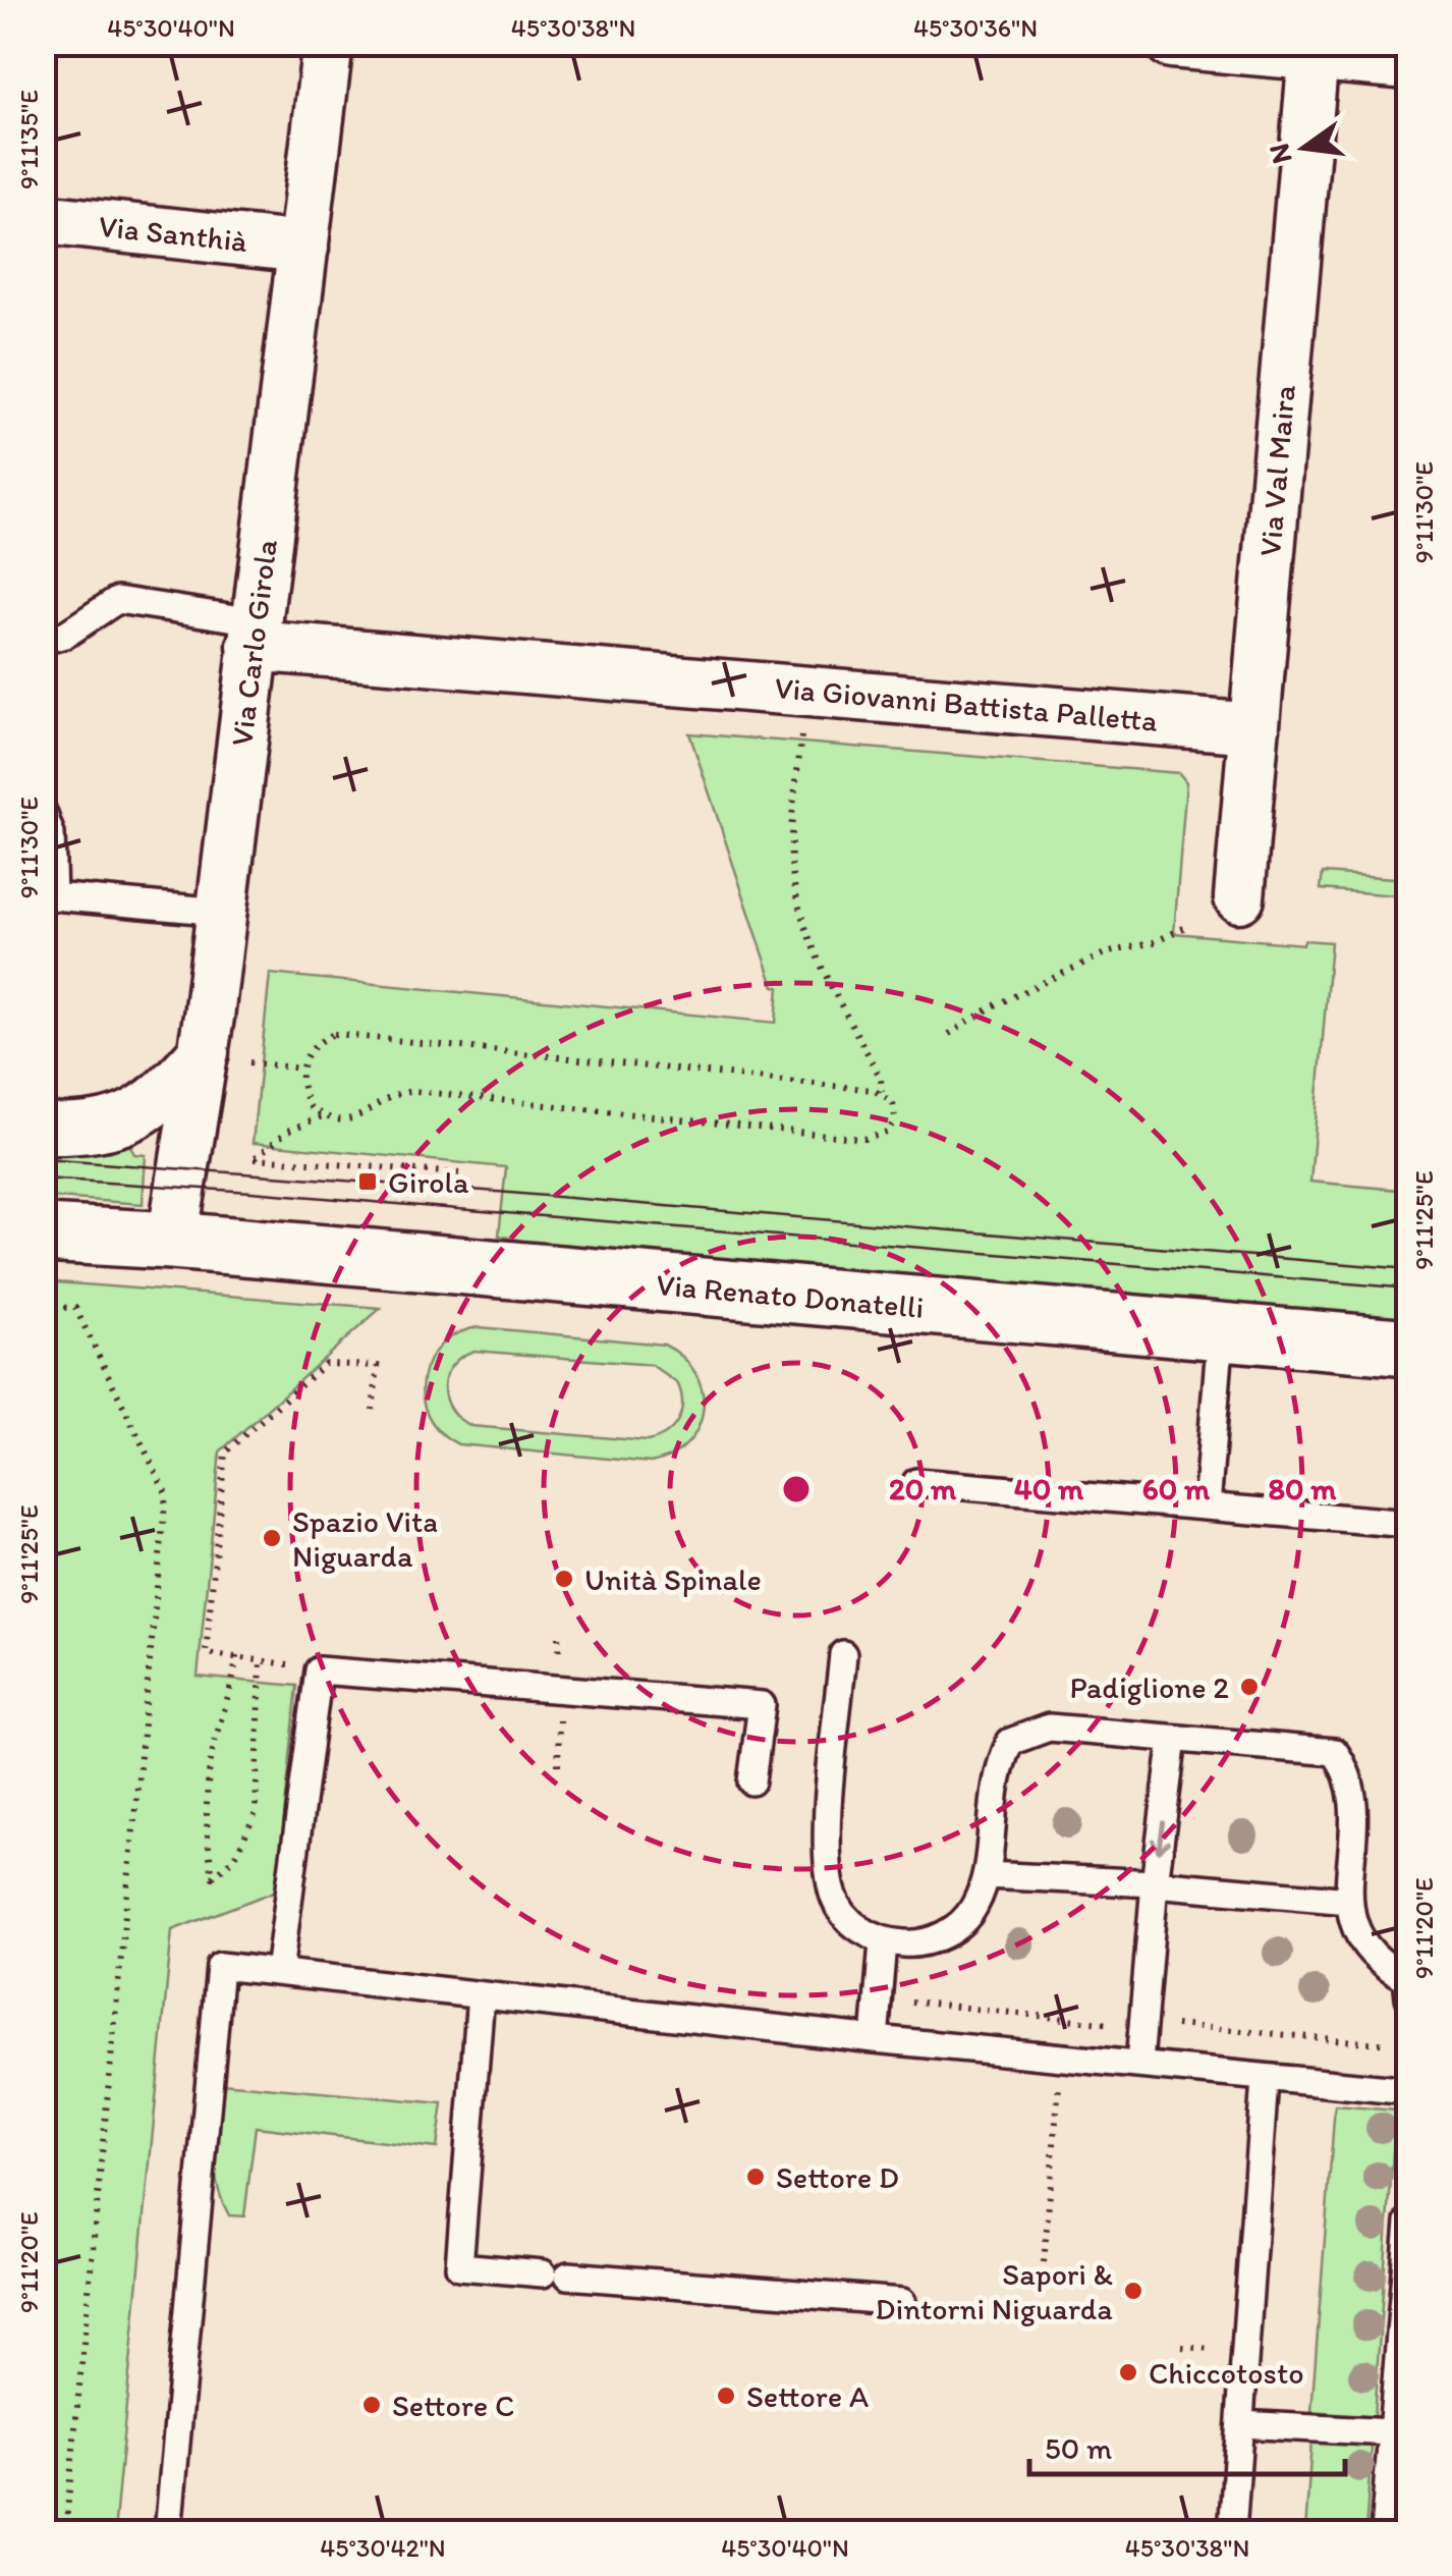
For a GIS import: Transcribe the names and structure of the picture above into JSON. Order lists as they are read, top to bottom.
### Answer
{
  "streets": {
    "main road": ["Via Renato Donatelli"],
    "street": [
      "Via Santhià",
      "Via Val Maira",
      "Via Carlo Girola",
      "Via Giovanni Battista Palletta"
    ]
  },
  "crossings": [
    ["Via Santhià", "Via Carlo Girola"],
    ["Via Val Maira", "Via Giovanni Battista Palletta"],
    ["Via Carlo Girola", "Via Giovanni Battista Palletta"],
    ["Via Carlo Girola", "Via Renato Donatelli"]
  ],
  "places": {
    "transit": ["Girola"],
    "other": [
      "Spazio Vita Niguarda",
      "Unità Spinale",
      "Padiglione 2",
      "Settore D",
      "Sapori & Dintorni Niguarda",
      "Chiccotosto",
      "Settore A",
      "Settore C"
    ]
  },
  "scale_bar": "50 m",
  "north": "left",
  "coordinates": [
    "45°30'40\"N",
    "45°30'38\"N",
    "45°30'36\"N",
    "9°11'35\"E",
    "9°11'30\"E",
    "9°11'25\"E",
    "9°11'20\"E",
    "45°30'42\"N"
  ],
  "rings": [
    "20 m",
    "40 m",
    "60 m",
    "80 m"
  ]
}
